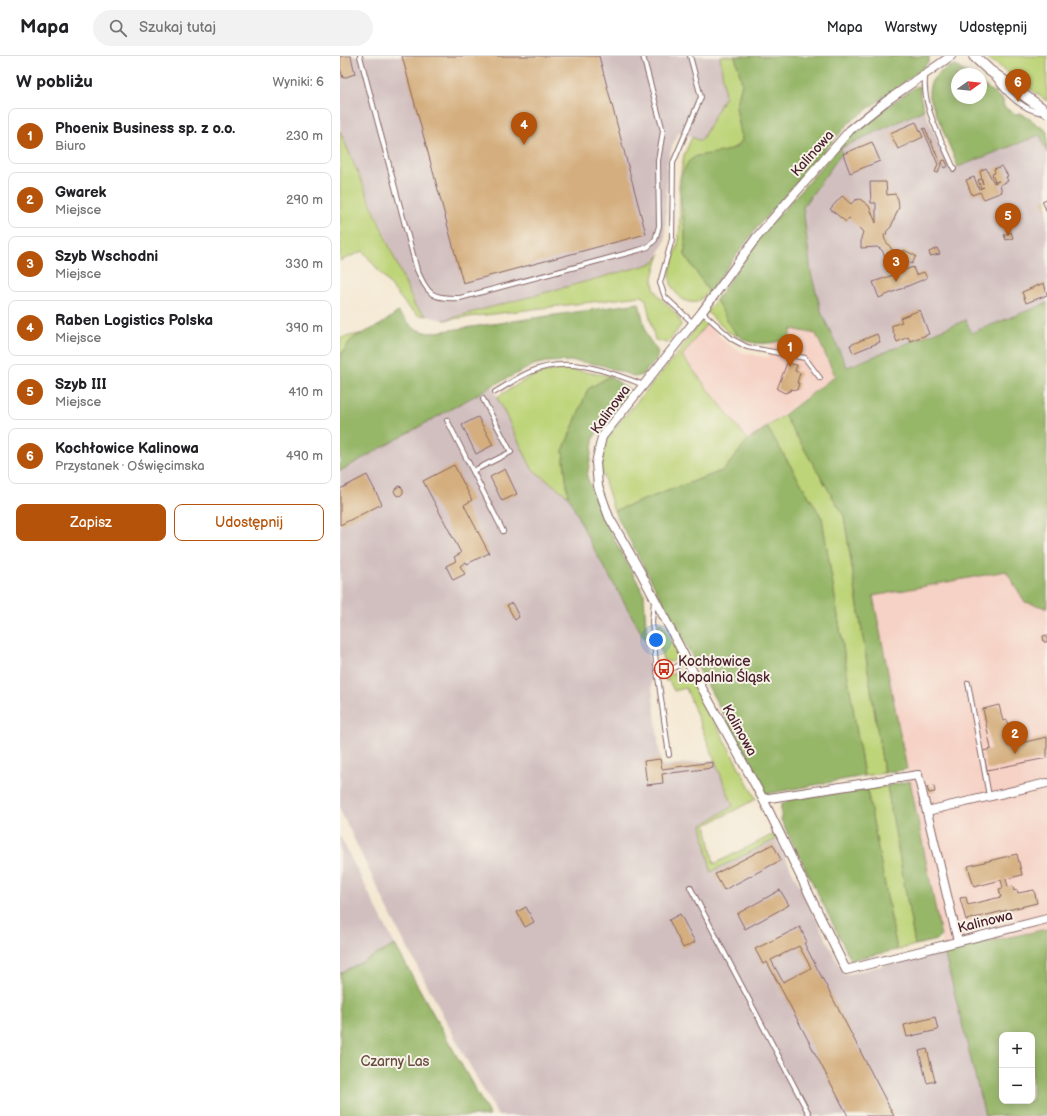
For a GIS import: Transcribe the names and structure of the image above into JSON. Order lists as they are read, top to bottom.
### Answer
{
  "streets": {
    "street": ["Kalinowa"]
  },
  "parks": ["Czarny Las"],
  "places": {
    "bus stop": ["Kochłowice Kopalnia Śląsk"]
  },
  "north": "right",
  "page": {
    "header": "Mapa",
    "search": "Szukaj tutaj",
    "nav": ["Mapa", "Warstwy", "Udostępnij"],
    "heading": ["W pobliżu", "Wyniki: 6"],
    "pins": [
      "6",
      "4",
      "5",
      "3",
      "1",
      "2"
    ],
    "list": [
      {
        "mark": "1",
        "name": "Phoenix Business sp. z o.o.",
        "note": "Biuro",
        "value": "230 m"
      },
      {
        "mark": "2",
        "name": "Gwarek",
        "note": "Miejsce",
        "value": "290 m"
      },
      {
        "mark": "3",
        "name": "Szyb Wschodni",
        "note": "Miejsce",
        "value": "330 m"
      },
      {
        "mark": "4",
        "name": "Raben Logistics Polska",
        "note": "Miejsce",
        "value": "390 m"
      },
      {
        "mark": "5",
        "name": "Szyb III",
        "note": "Miejsce",
        "value": "410 m"
      },
      {
        "mark": "6",
        "name": "Kochłowice Kalinowa",
        "note": "Przystanek · Oświęcimska",
        "value": "490 m"
      }
    ],
    "buttons": ["Zapisz", "Udostępnij"],
    "map_buttons": ["+", "−"]
  }
}
